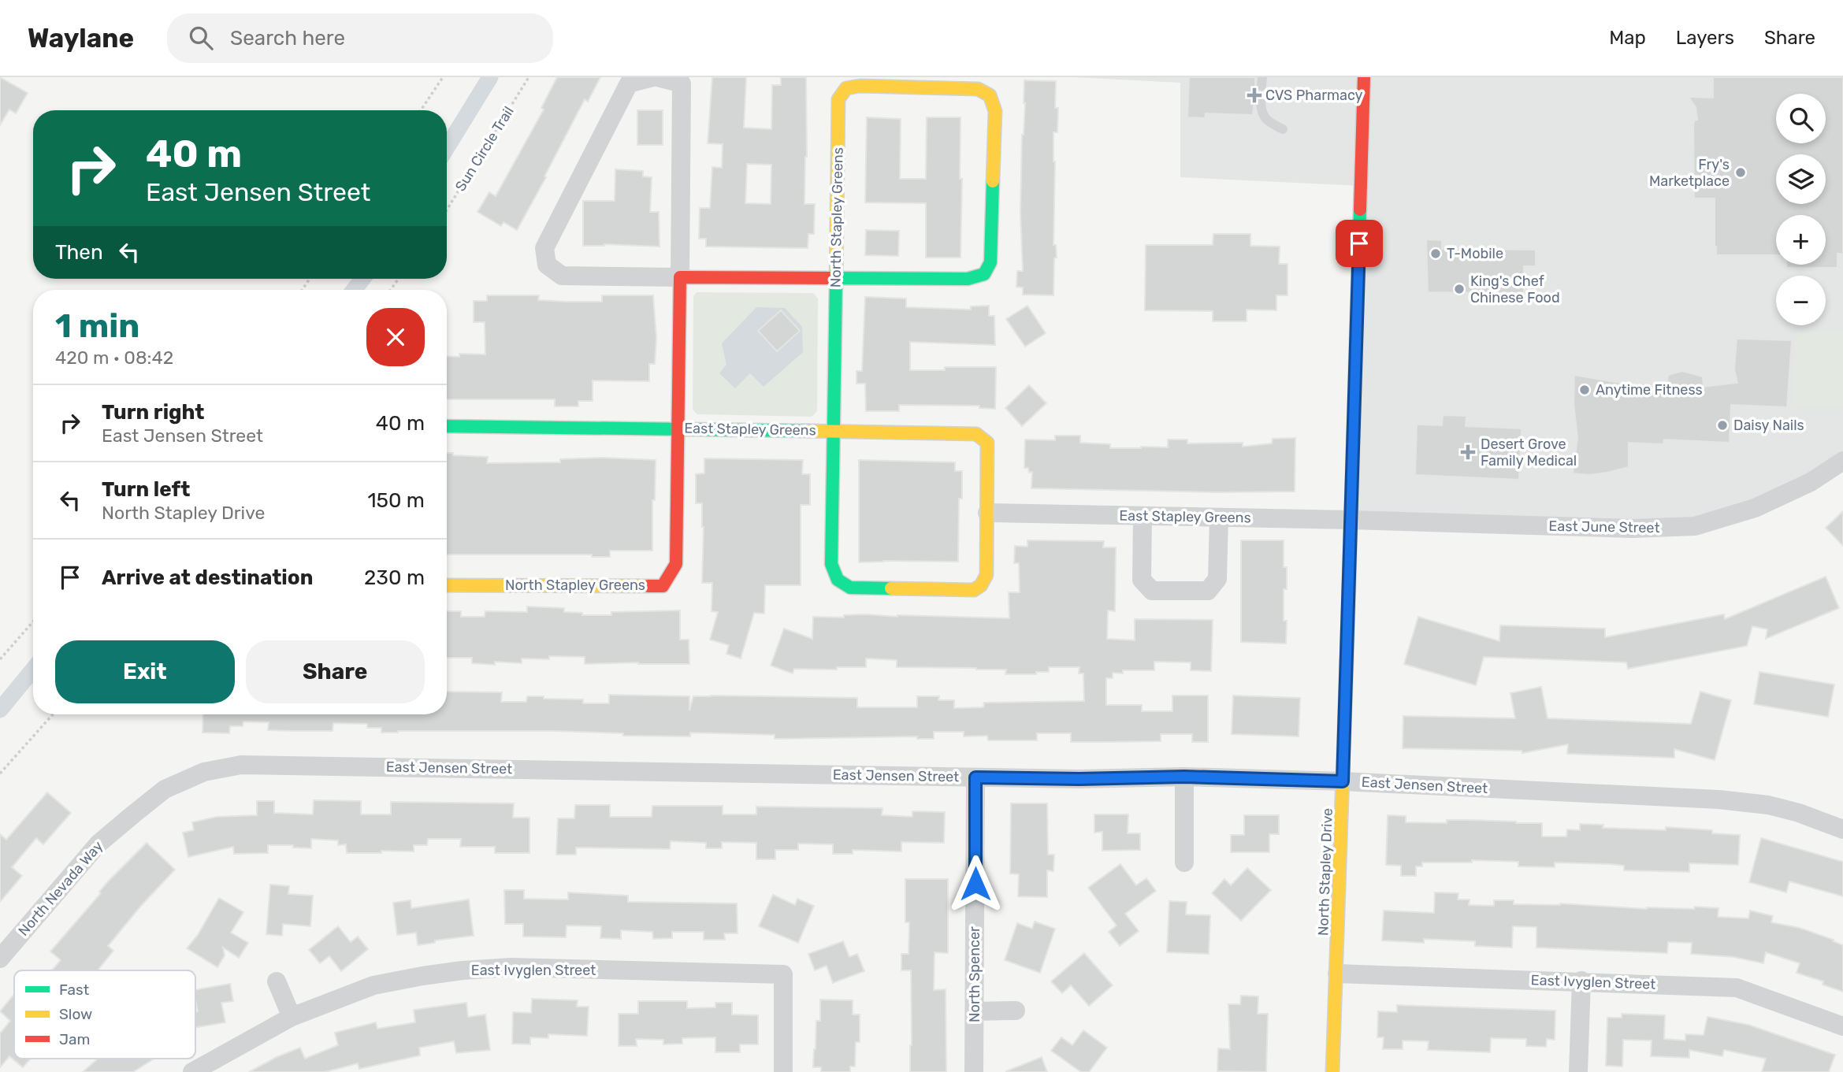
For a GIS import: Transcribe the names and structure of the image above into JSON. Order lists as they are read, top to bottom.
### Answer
{
  "streets": {
    "street": [
      "North Stapley Greens",
      "East Stapley Greens",
      "East June Street",
      "East Jensen Street",
      "North Stapley Drive",
      "North Nevada Way",
      "East Ivyglen Street",
      "North Spencer"
    ],
    "path": ["Sun Circle Trail"]
  },
  "crossings": [
    ["North Stapley Greens", "East Stapley Greens"],
    ["East Stapley Greens", "East June Street"],
    ["East Stapley Greens", "North Stapley Drive"],
    ["East June Street", "North Stapley Drive"],
    ["East Jensen Street", "North Stapley Drive"],
    ["East Jensen Street", "North Nevada Way"],
    ["East Jensen Street", "North Spencer"],
    ["North Stapley Drive", "East Ivyglen Street"]
  ],
  "places": {
    "health": ["CVS Pharmacy", "Desert Grove Family Medical"],
    "other": [
      "Fry's Marketplace",
      "T-Mobile",
      "King's Chef Chinese Food",
      "Anytime Fitness",
      "Daisy Nails"
    ]
  },
  "legend": ["Fast", "Slow", "Jam"],
  "page": {
    "header": "Waylane",
    "search": "Search here",
    "nav": ["Map", "Layers", "Share"],
    "map_buttons": ["+", "−"],
    "turn": ["40 m", "East Jensen Street"],
    "then": "Then",
    "heading": ["1 min", "420 m · 08:42"],
    "list": [
      {
        "name": "Turn right",
        "note": "East Jensen Street",
        "value": "40 m"
      },
      {
        "name": "Turn left",
        "note": "North Stapley Drive",
        "value": "150 m"
      },
      {
        "name": "Arrive at destination",
        "value": "230 m"
      }
    ],
    "buttons": ["Exit", "Share"]
  }
}
